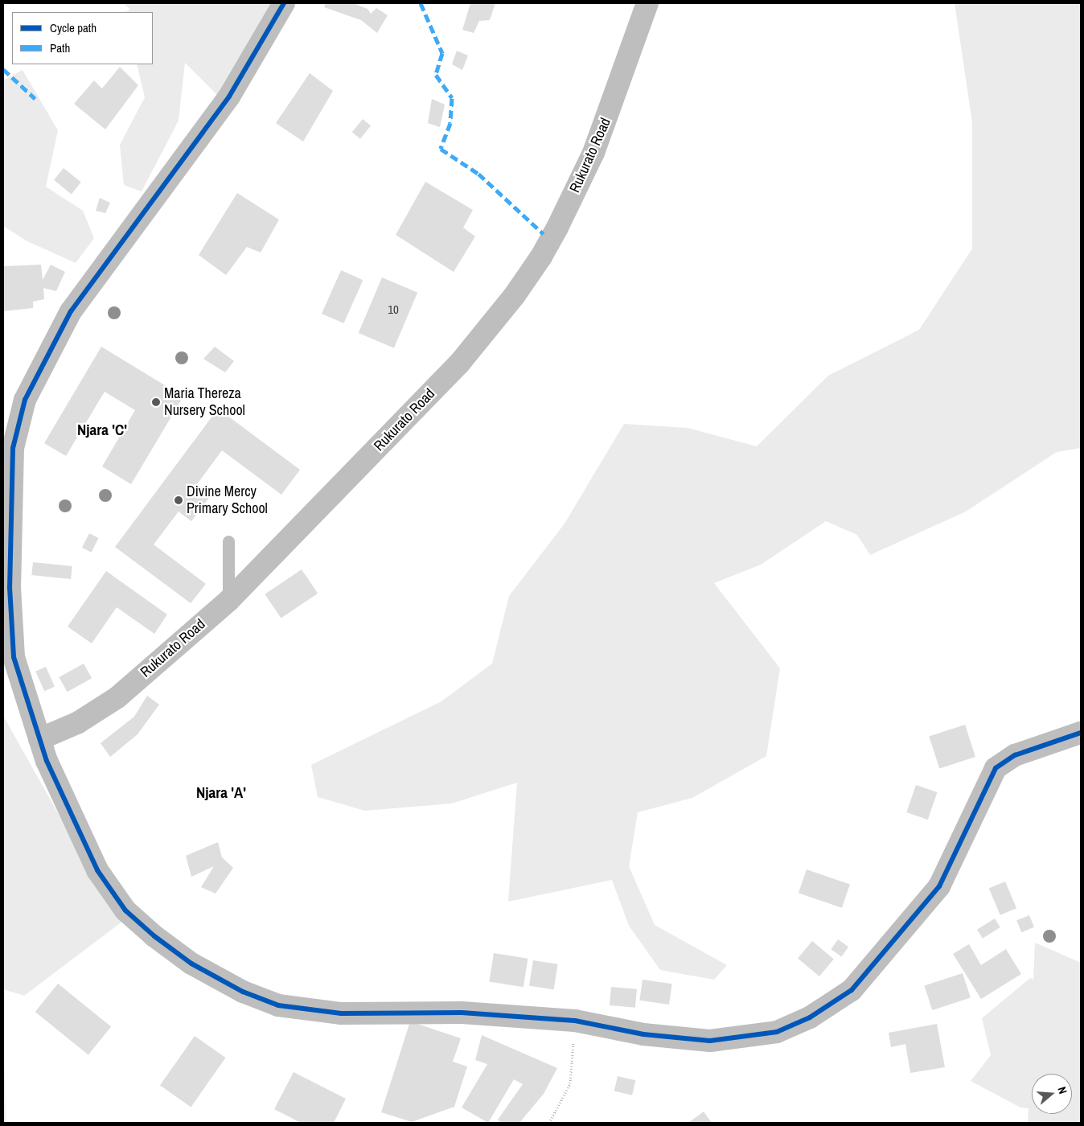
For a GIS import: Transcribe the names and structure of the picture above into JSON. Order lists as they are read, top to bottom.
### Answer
{
  "streets": {
    "street": ["Rukurato Road"]
  },
  "districts": ["Njara 'C'", "Njara 'A'"],
  "places": ["Maria Thereza Nursery School", "Divine Mercy Primary School"],
  "house_numbers": ["10"],
  "legend": ["Cycle path", "Path"],
  "north": "right"
}
